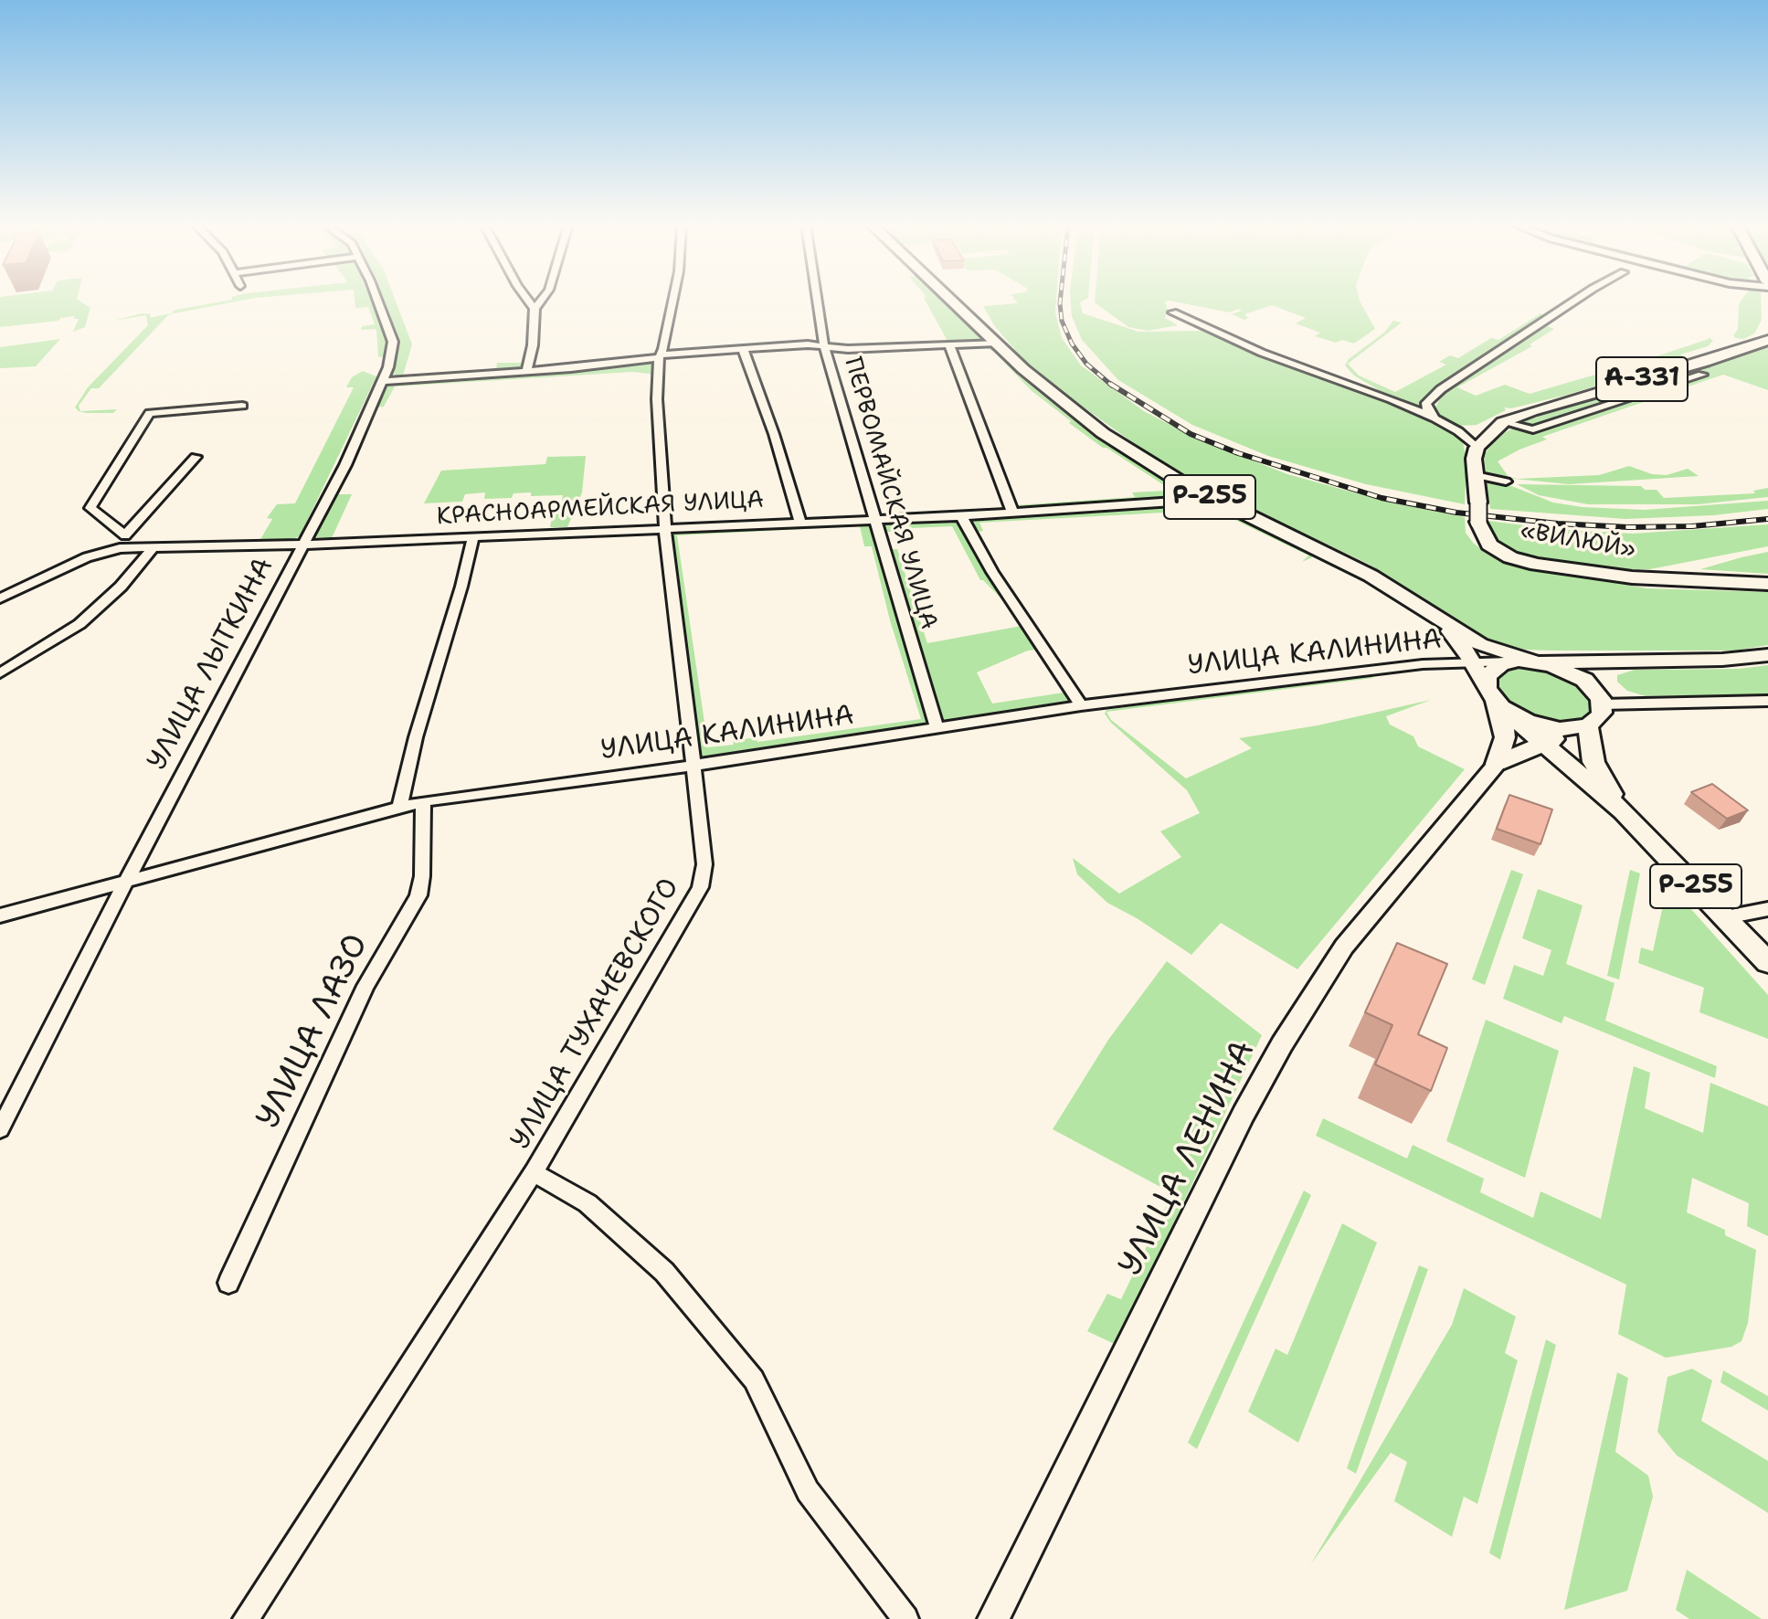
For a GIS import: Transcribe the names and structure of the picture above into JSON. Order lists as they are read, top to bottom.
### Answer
{
  "streets": {
    "highway": ["А-331", "Р-255", "«ВИЛЮЙ»"],
    "main road": ["УЛИЦА ЛЕНИНА"],
    "street": [
      "ПЕРВОМАЙСКАЯ УЛИЦА",
      "КРАСНОАРМЕЙСКАЯ УЛИЦА",
      "УЛИЦА КАЛИНИНА",
      "УЛИЦА ЛЫТКИНА",
      "УЛИЦА ТУХАЧЕВСКОГО",
      "УЛИЦА ЛАЗО"
    ]
  },
  "crossings": [
    ["А-331", "«ВИЛЮЙ»"],
    ["ПЕРВОМАЙСКАЯ УЛИЦА", "КРАСНОАРМЕЙСКАЯ УЛИЦА"],
    ["ПЕРВОМАЙСКАЯ УЛИЦА", "УЛИЦА КАЛИНИНА"],
    ["Р-255", "КРАСНОАРМЕЙСКАЯ УЛИЦА"],
    ["Р-255", "УЛИЦА КАЛИНИНА"],
    ["КРАСНОАРМЕЙСКАЯ УЛИЦА", "УЛИЦА ЛЫТКИНА"],
    ["КРАСНОАРМЕЙСКАЯ УЛИЦА", "УЛИЦА ТУХАЧЕВСКОГО"],
    ["УЛИЦА КАЛИНИНА", "УЛИЦА ЛЫТКИНА"],
    ["УЛИЦА КАЛИНИНА", "УЛИЦА ТУХАЧЕВСКОГО"],
    ["УЛИЦА КАЛИНИНА", "УЛИЦА ЛАЗО"]
  ]
}
